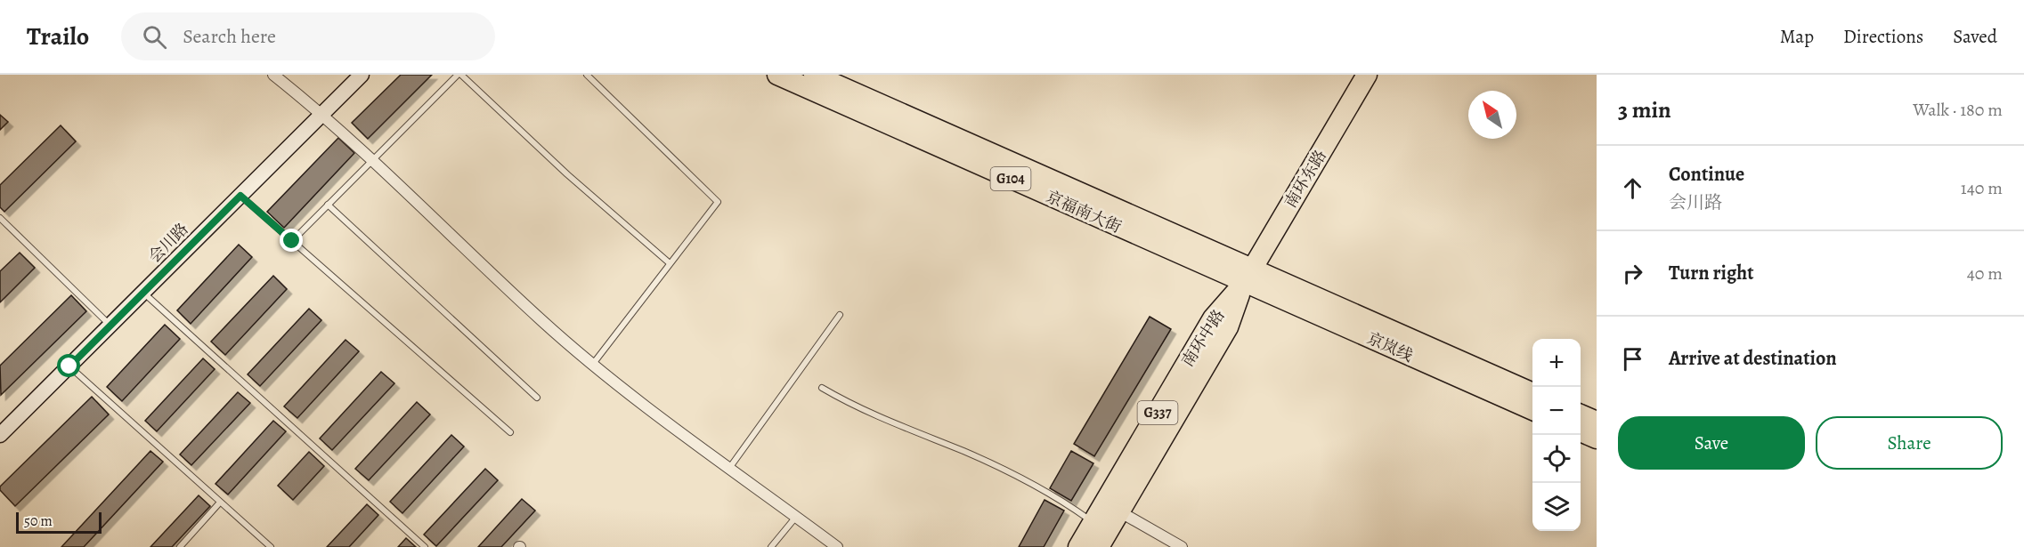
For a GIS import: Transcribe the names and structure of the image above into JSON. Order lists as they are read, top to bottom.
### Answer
{
  "streets": {
    "highway": [
      "G104",
      "南环东路",
      "京福南大街",
      "南环中路",
      "京岚线",
      "G337"
    ],
    "street": ["会川路"]
  },
  "crossings": [
    ["南环东路", "京福南大街"],
    ["南环东路", "南环中路"],
    ["南环东路", "京岚线"],
    ["京福南大街", "南环中路"],
    ["京福南大街", "京岚线"],
    ["南环中路", "京岚线"]
  ],
  "scale_bar": "50 m",
  "north": "top left",
  "page": {
    "header": "Trailo",
    "search": "Search here",
    "nav": ["Map", "Directions", "Saved"],
    "heading": ["3 min", "Walk · 180 m"],
    "list": [
      ["Continue", "会川路", "140 m"],
      ["Turn right", "40 m"],
      "Arrive at destination"
    ],
    "map_buttons": ["+", "−"],
    "buttons": ["Save", "Share"],
    "scale": "50 m"
  }
}
